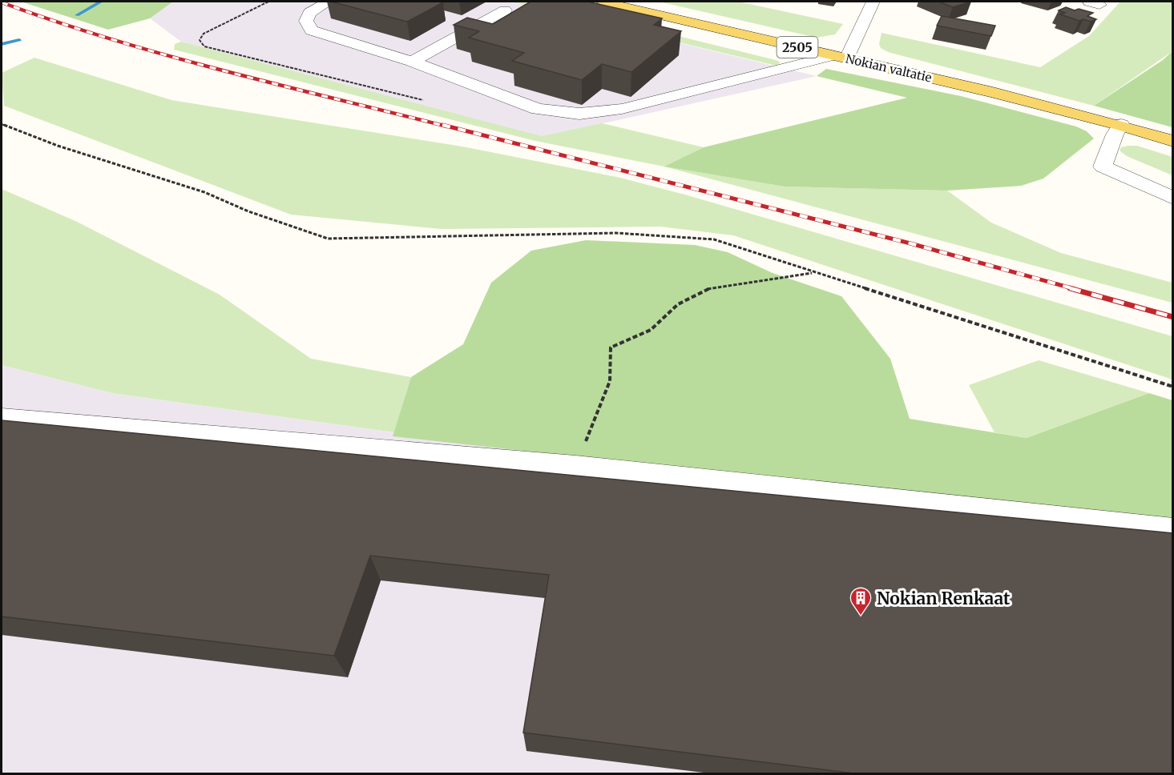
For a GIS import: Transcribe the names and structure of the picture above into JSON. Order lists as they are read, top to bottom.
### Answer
{
  "streets": {
    "main road": ["2505", "Nokian valtatie"]
  },
  "places": {
    "building": ["Nokian Renkaat"]
  }
}
